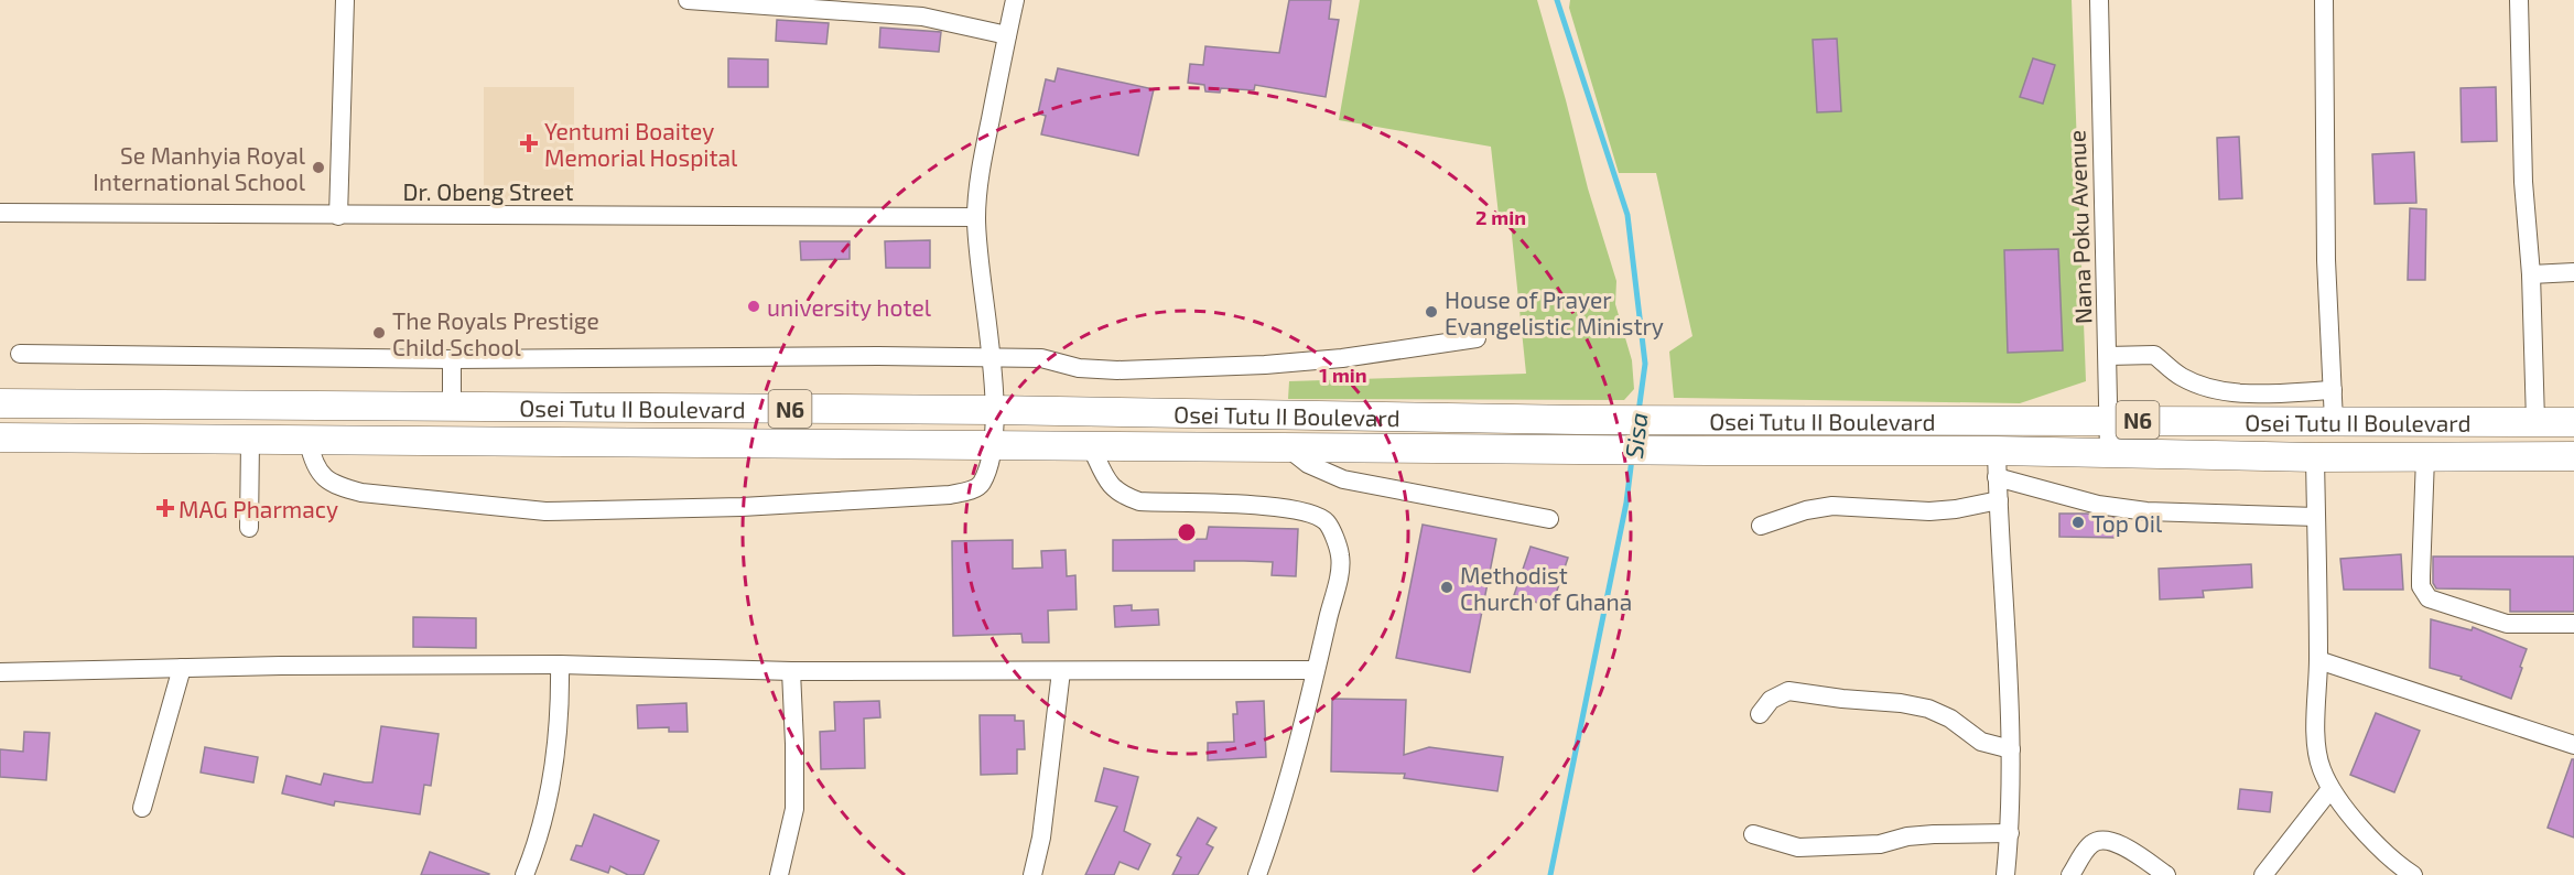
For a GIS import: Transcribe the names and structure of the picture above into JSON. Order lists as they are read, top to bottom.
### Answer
{
  "streets": {
    "highway": ["Osei Tutu II Boulevard", "N6"],
    "street": ["Dr. Obeng Street", "Nana Poku Avenue"]
  },
  "crossings": [
    ["Nana Poku Avenue", "Osei Tutu II Boulevard"]
  ],
  "water": ["Sisa"],
  "places": {
    "health": ["Yentumi Boaitey Memorial Hospital", "MAG Pharmacy"],
    "other": [
      "Se Manhyia Royal International School",
      "university hotel",
      "House of Prayer Evangelistic Ministry",
      "The Royals Prestige Child School",
      "Top Oil",
      "Methodist Church of Ghana"
    ]
  },
  "rings": ["2 min", "1 min"]
}
